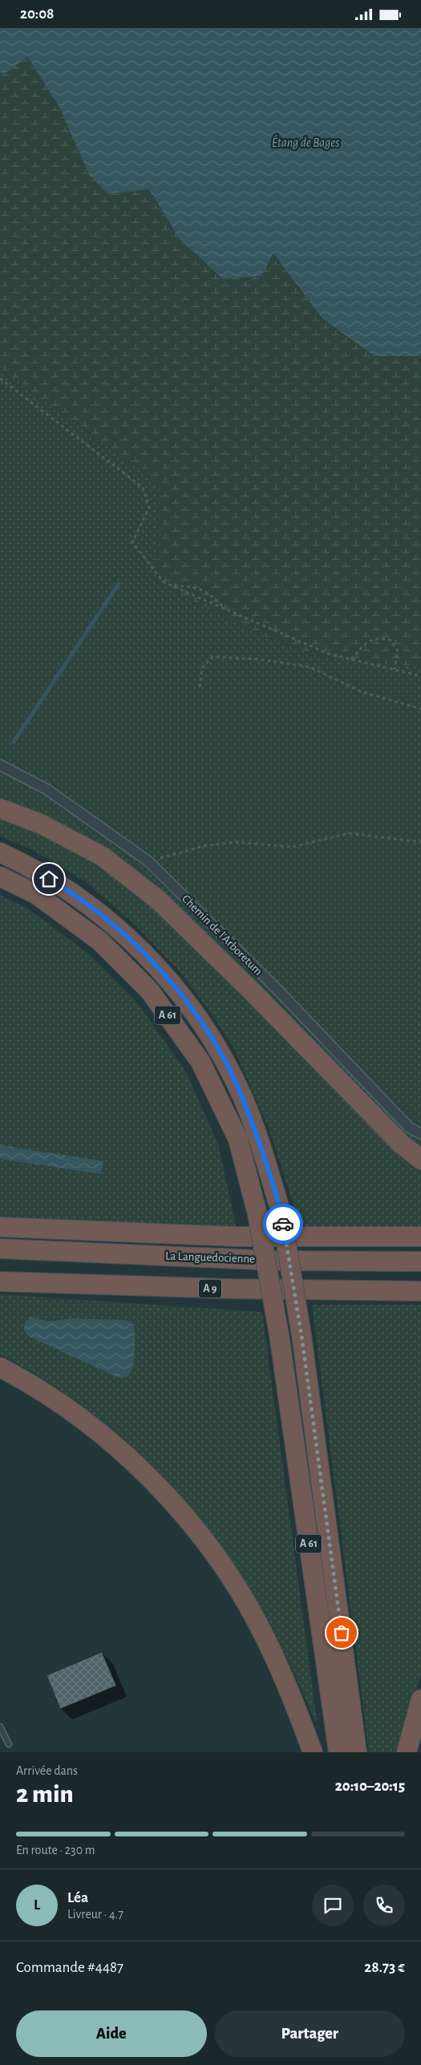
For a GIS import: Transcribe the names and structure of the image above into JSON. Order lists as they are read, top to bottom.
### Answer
{
  "streets": {
    "highway": ["A 61", "La Languedocienne", "A 9"],
    "street": ["Chemin de l'Arboretum"]
  },
  "water": ["Étang de Bages"],
  "page": {
    "status": "20:08",
    "heading": ["2 min", "Arrivée dans", "20:10–20:15"],
    "panel": [
      "Léa",
      "Livreur · 4.7",
      "Commande #4487",
      "28.73 €"
    ],
    "bar": "En route · 230 m",
    "round": "L",
    "buttons": ["Aide", "Partager"]
  }
}
